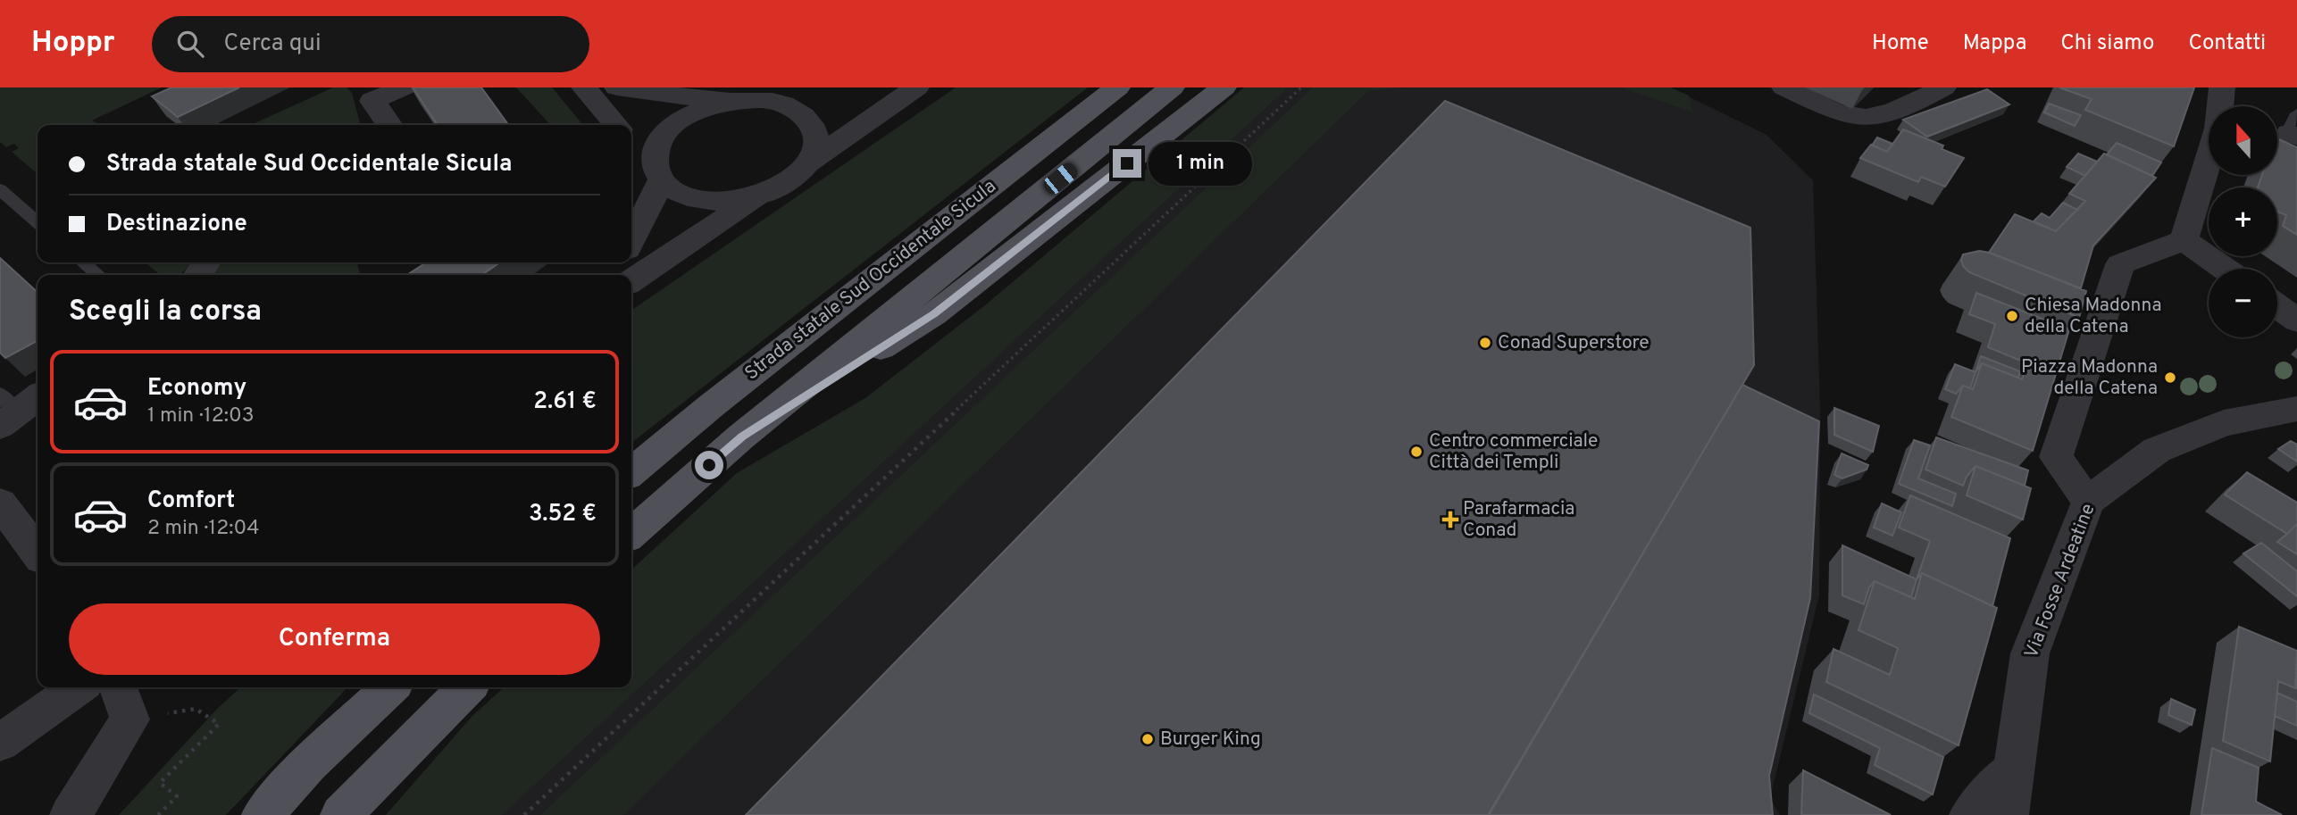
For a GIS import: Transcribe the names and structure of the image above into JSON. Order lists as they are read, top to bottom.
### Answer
{
  "streets": {
    "main road": ["Strada statale Sud Occidentale Sicula"],
    "street": ["Via Fosse Ardeatine"]
  },
  "places": {
    "other": [
      "Chiesa Madonna della Catena",
      "Conad Superstore",
      "Piazza Madonna della Catena",
      "Centro commerciale Città dei Templi",
      "Burger King"
    ],
    "health": ["Parafarmacia Conad"]
  },
  "north": "top",
  "page": {
    "header": "Hoppr",
    "search": "Cerca qui",
    "nav": [
      "Home",
      "Mappa",
      "Chi siamo",
      "Contatti"
    ],
    "map_buttons": ["+", "−"],
    "banner": ["Strada statale Sud Occidentale Sicula", "Destinazione"],
    "bubble": "1 min",
    "heading": "Scegli la corsa",
    "list": [
      {
        "name": "Economy",
        "note": "1 min · 12:03",
        "value": "2.61 €"
      },
      {
        "name": "Comfort",
        "note": "2 min · 12:04",
        "value": "3.52 €"
      }
    ],
    "buttons": "Conferma"
  }
}
